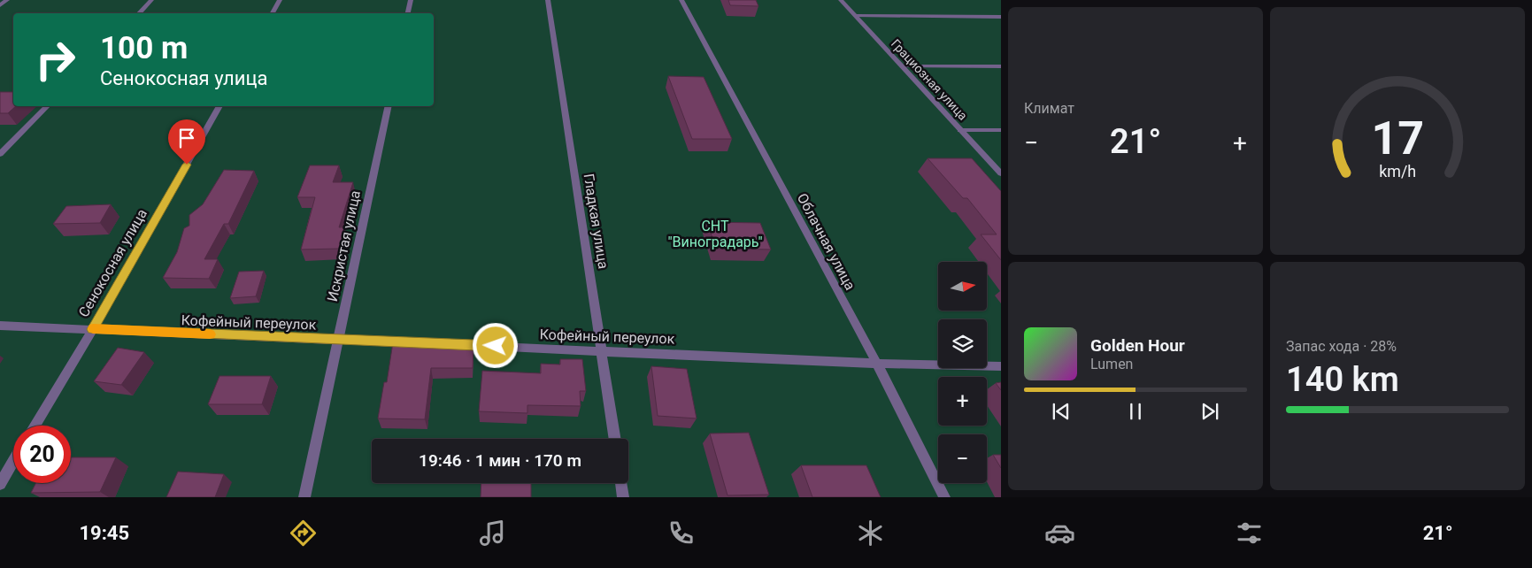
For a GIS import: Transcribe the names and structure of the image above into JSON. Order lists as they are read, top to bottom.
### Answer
{
  "streets": {
    "street": [
      "Грациозная улица",
      "Гладкая улица",
      "Облачная улица",
      "Искристая улица",
      "Сенокосная улица",
      "Кофейный переулок"
    ]
  },
  "crossings": [
    ["Гладкая улица", "Кофейный переулок"],
    ["Облачная улица", "Кофейный переулок"],
    ["Искристая улица", "Кофейный переулок"],
    ["Сенокосная улица", "Кофейный переулок"]
  ],
  "parks": ["СНТ \"Виноградарь\""],
  "north": "right",
  "page": {
    "tile": [
      "Климат",
      ["Запас хода · 28%", "140 km"]
    ],
    "turn": ["100 m", "Сенокосная улица"],
    "heat": ["−", "21°", "+"],
    "map_buttons": ["+", "−"],
    "song": ["Golden Hour", "Lumen"],
    "limit": "20",
    "trip": "19:46 · 1 мин · 170 m",
    "tabs": ["19:45", "21°"],
    "gauge": ["17", "km/h"]
  }
}
